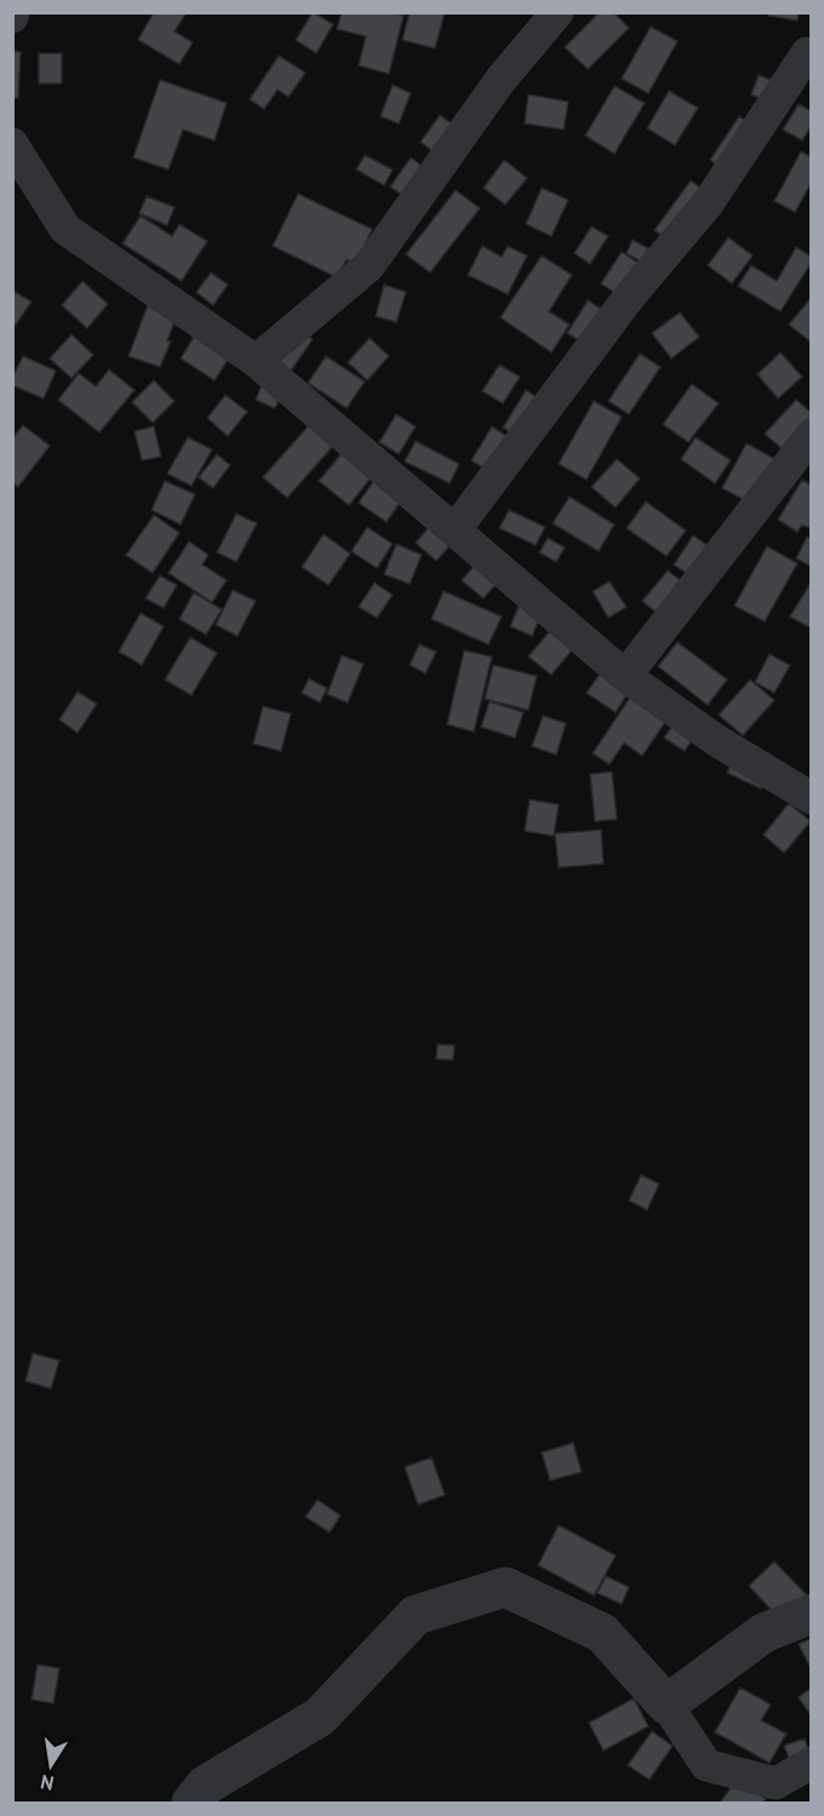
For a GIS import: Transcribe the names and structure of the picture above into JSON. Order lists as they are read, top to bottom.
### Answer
{
  "north": "bottom"
}
